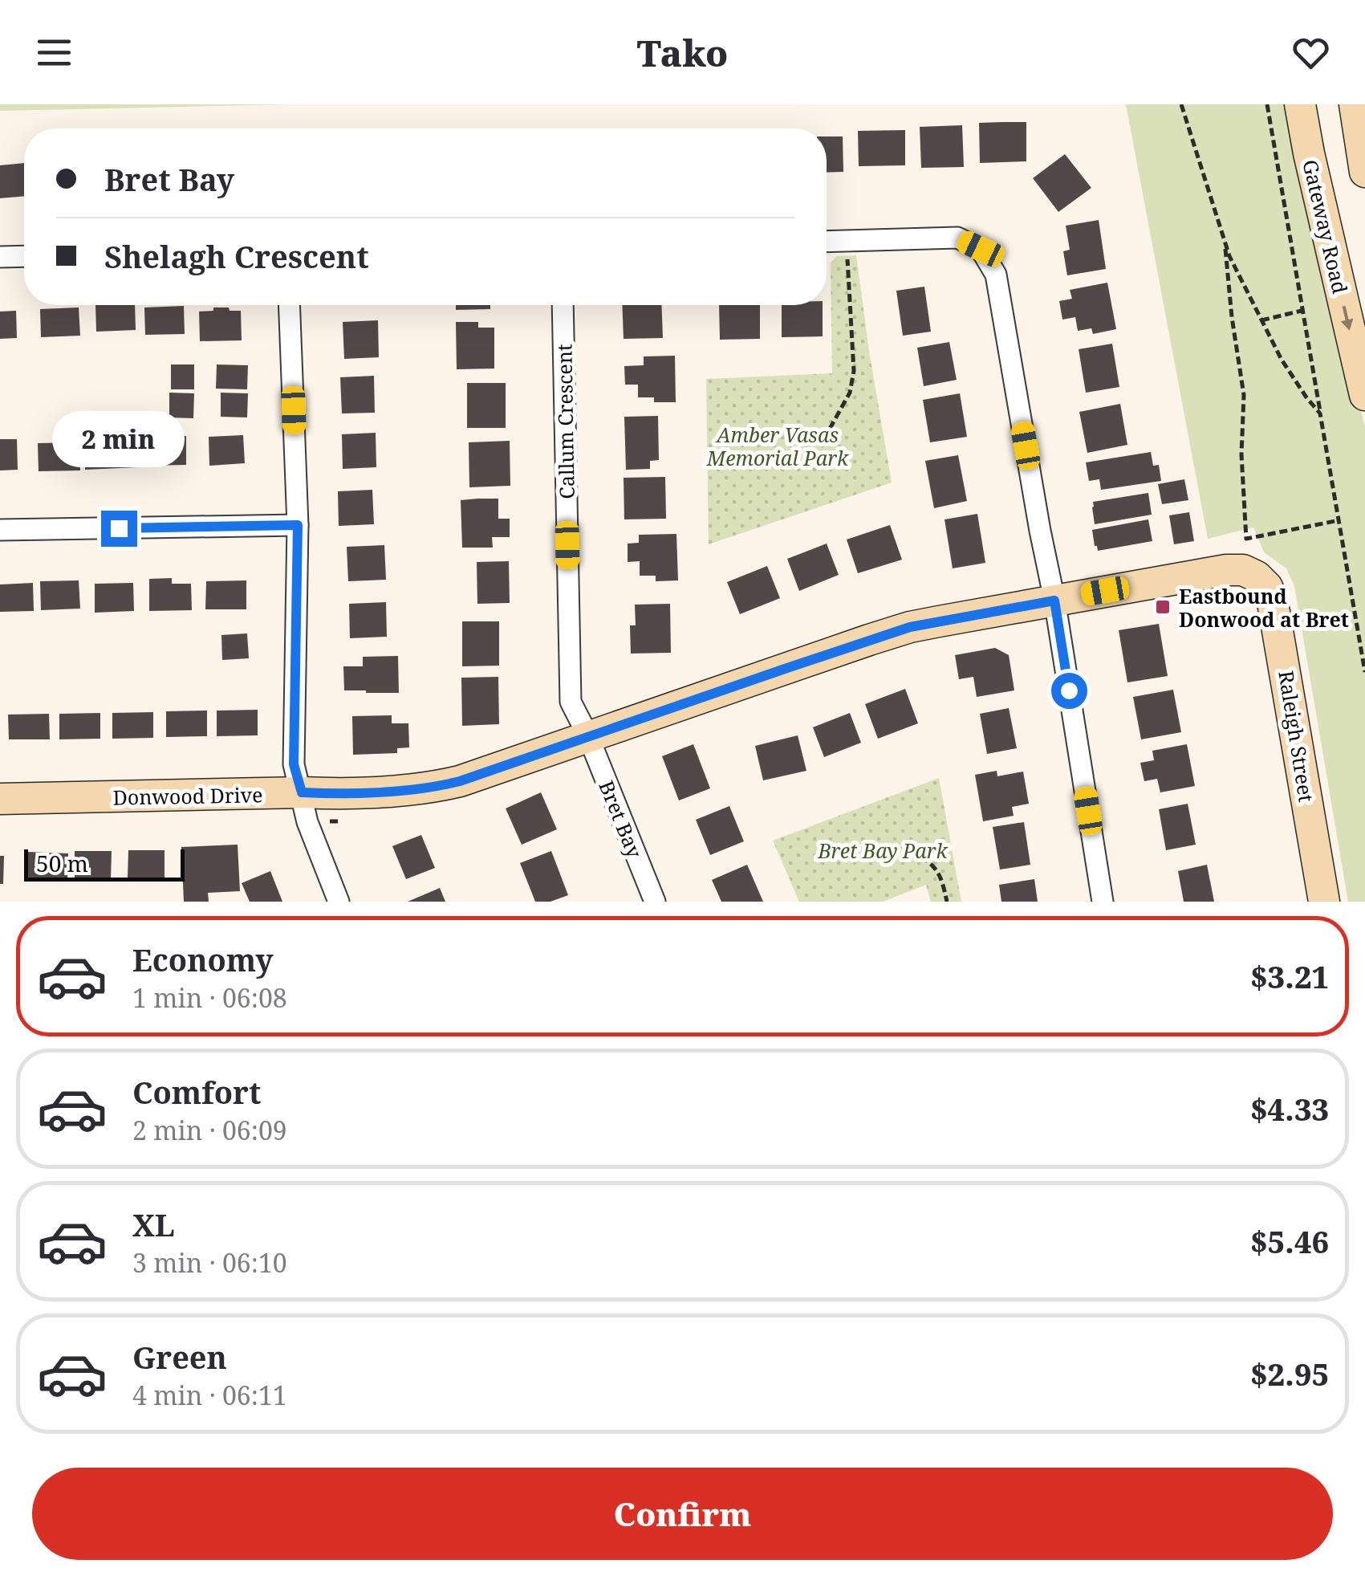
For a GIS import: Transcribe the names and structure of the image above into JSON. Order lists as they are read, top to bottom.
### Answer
{
  "streets": {
    "street": [
      "Gateway Road",
      "Callum Crescent",
      "Raleigh Street",
      "Donwood Drive",
      "Bret Bay"
    ]
  },
  "crossings": [
    ["Callum Crescent", "Donwood Drive"],
    ["Callum Crescent", "Bret Bay"],
    ["Raleigh Street", "Donwood Drive"],
    ["Donwood Drive", "Bret Bay"]
  ],
  "one_way": ["Gateway Road"],
  "parks": ["Amber Vasas Memorial Park", "Bret Bay Park"],
  "places": {
    "transit": ["Eastbound Donwood at Bret"]
  },
  "scale_bar": "50 m",
  "page": {
    "header": "Tako",
    "banner": ["Bret Bay", "Shelagh Crescent"],
    "bubble": "2 min",
    "scale": "50 m",
    "list": [
      {
        "name": "Economy",
        "note": "1 min · 06:08",
        "value": "$3.21"
      },
      {
        "name": "Comfort",
        "note": "2 min · 06:09",
        "value": "$4.33"
      },
      {
        "name": "XL",
        "note": "3 min · 06:10",
        "value": "$5.46"
      },
      {
        "name": "Green",
        "note": "4 min · 06:11",
        "value": "$2.95"
      }
    ],
    "buttons": "Confirm"
  }
}
